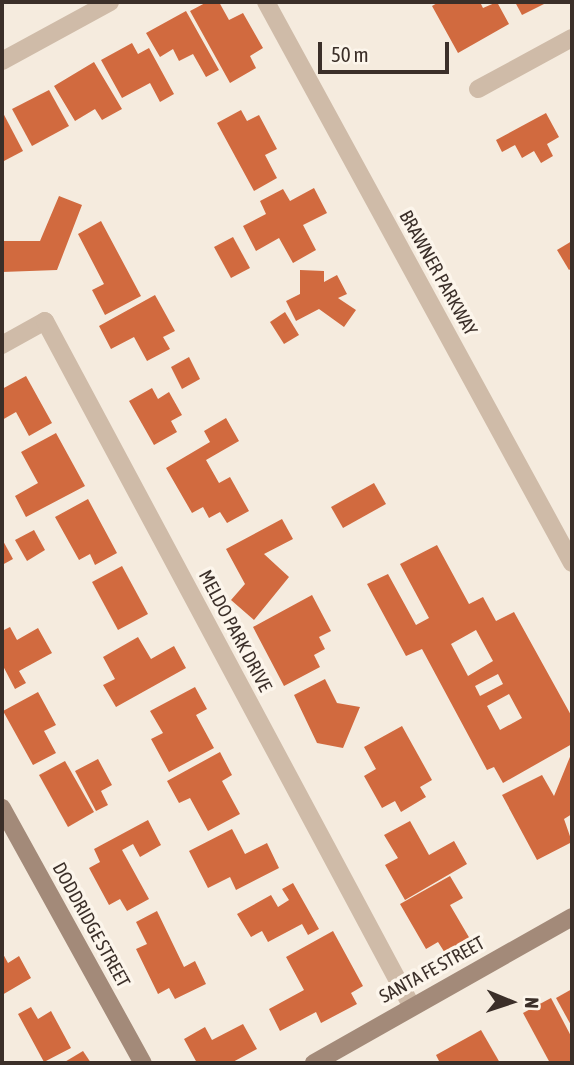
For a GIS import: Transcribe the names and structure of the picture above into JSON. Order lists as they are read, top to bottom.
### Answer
{
  "streets": {
    "main road": ["DODDRIDGE STREET", "SANTA FE STREET"],
    "street": ["BRAWNER PARKWAY", "MELDO PARK DRIVE"]
  },
  "crossings": [
    ["MELDO PARK DRIVE", "SANTA FE STREET"]
  ],
  "scale_bar": "50 m",
  "north": "right"
}
